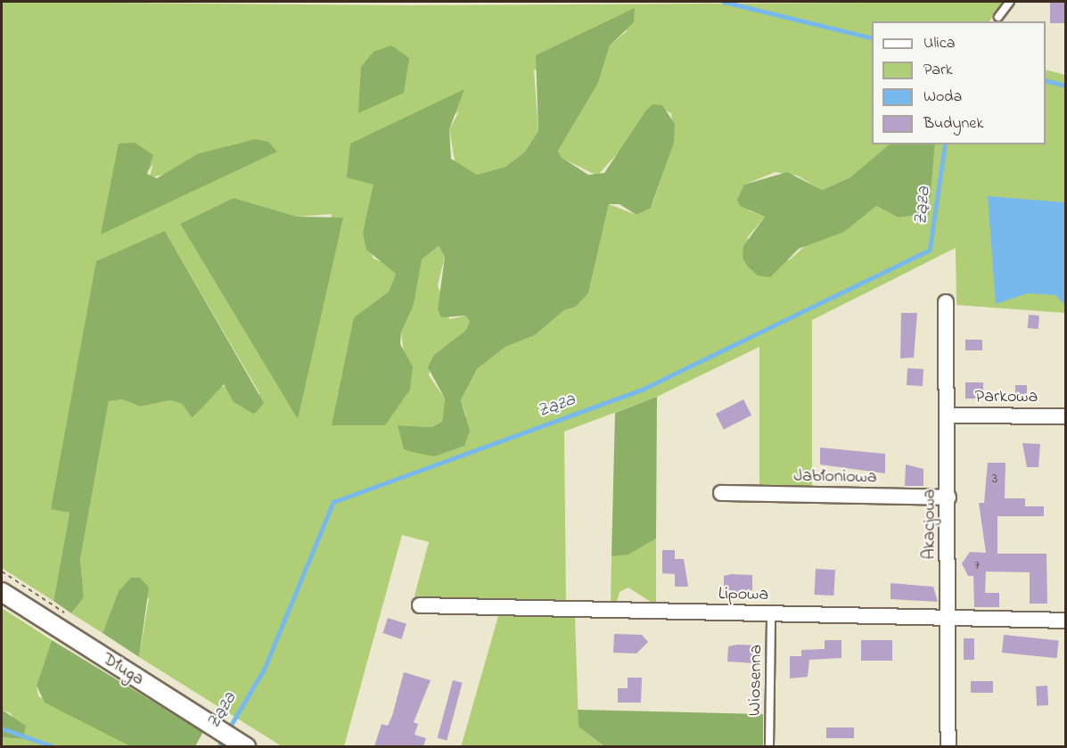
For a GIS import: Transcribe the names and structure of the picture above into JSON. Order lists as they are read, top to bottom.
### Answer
{
  "streets": {
    "street": [
      "Parkowa",
      "Jabłoniowa",
      "Akacjowa",
      "Lipowa",
      "Długa"
    ],
    "lane": ["Wiosenna"]
  },
  "crossings": [
    ["Parkowa", "Akacjowa"],
    ["Jabłoniowa", "Akacjowa"],
    ["Akacjowa", "Lipowa"],
    ["Lipowa", "Wiosenna"]
  ],
  "water": ["Ząza"],
  "house_numbers": ["3", "7"],
  "legend": [
    "Ulica",
    "Park",
    "Woda",
    "Budynek"
  ]
}
